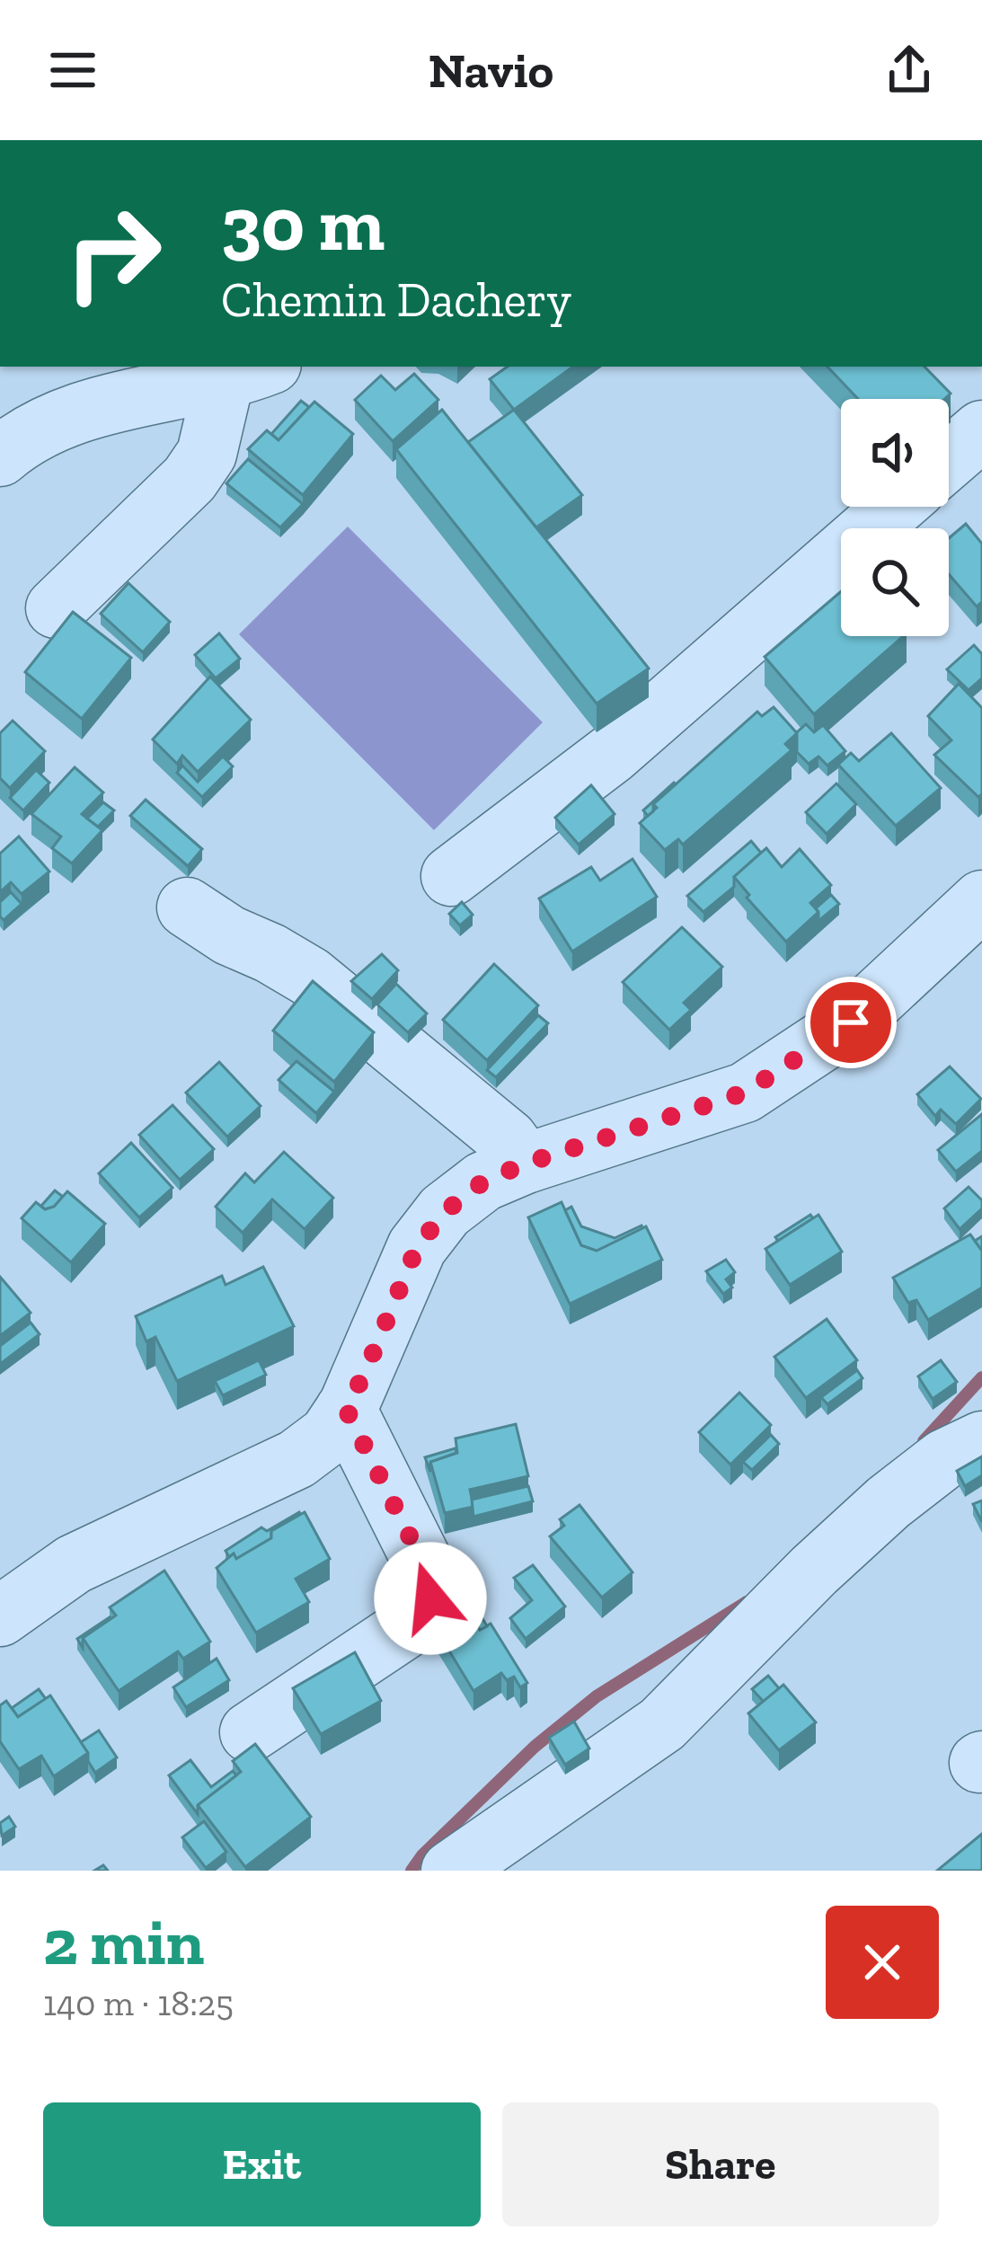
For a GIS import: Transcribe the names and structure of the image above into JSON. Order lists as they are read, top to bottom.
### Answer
{
  "page": {
    "header": "Navio",
    "turn": ["30 m", "Chemin Dachery"],
    "heading": ["2 min", "140 m · 18:25"],
    "buttons": ["Exit", "Share"]
  }
}
